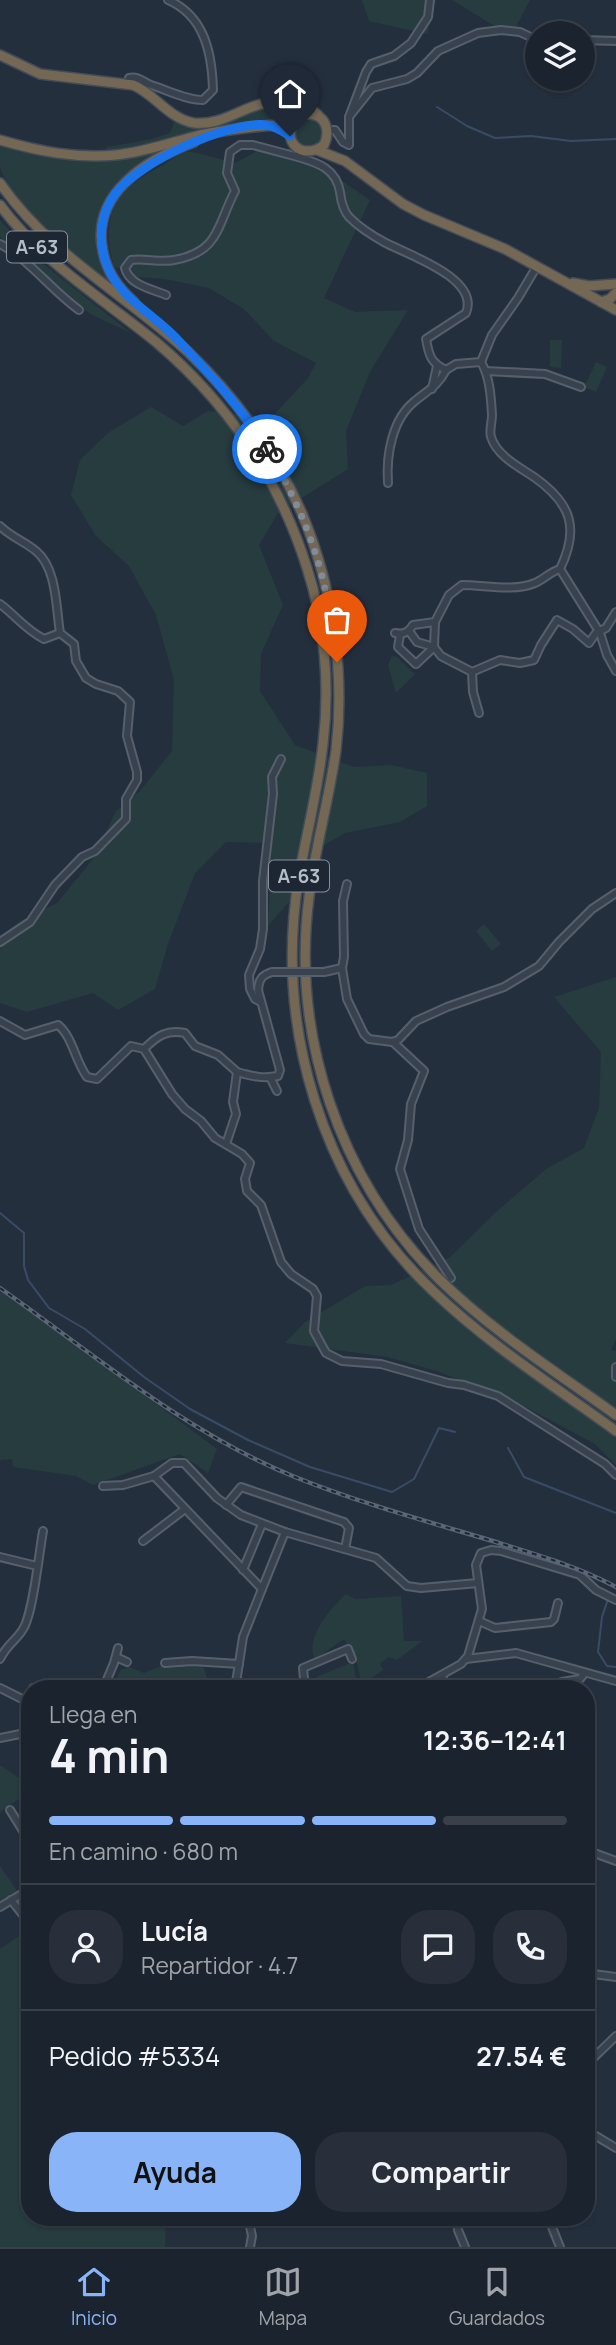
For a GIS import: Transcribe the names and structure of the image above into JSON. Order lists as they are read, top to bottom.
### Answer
{
  "streets": {
    "highway": ["A-63"]
  },
  "page": {
    "heading": ["4 min", "Llega en", "12:36–12:41"],
    "panel": [
      "Lucía",
      "Repartidor · 4.7",
      "Pedido #5334",
      "27.54 €"
    ],
    "bar": "En camino · 680 m",
    "buttons": ["Ayuda", "Compartir"],
    "tabs": ["Inicio", "Mapa", "Guardados"]
  }
}
